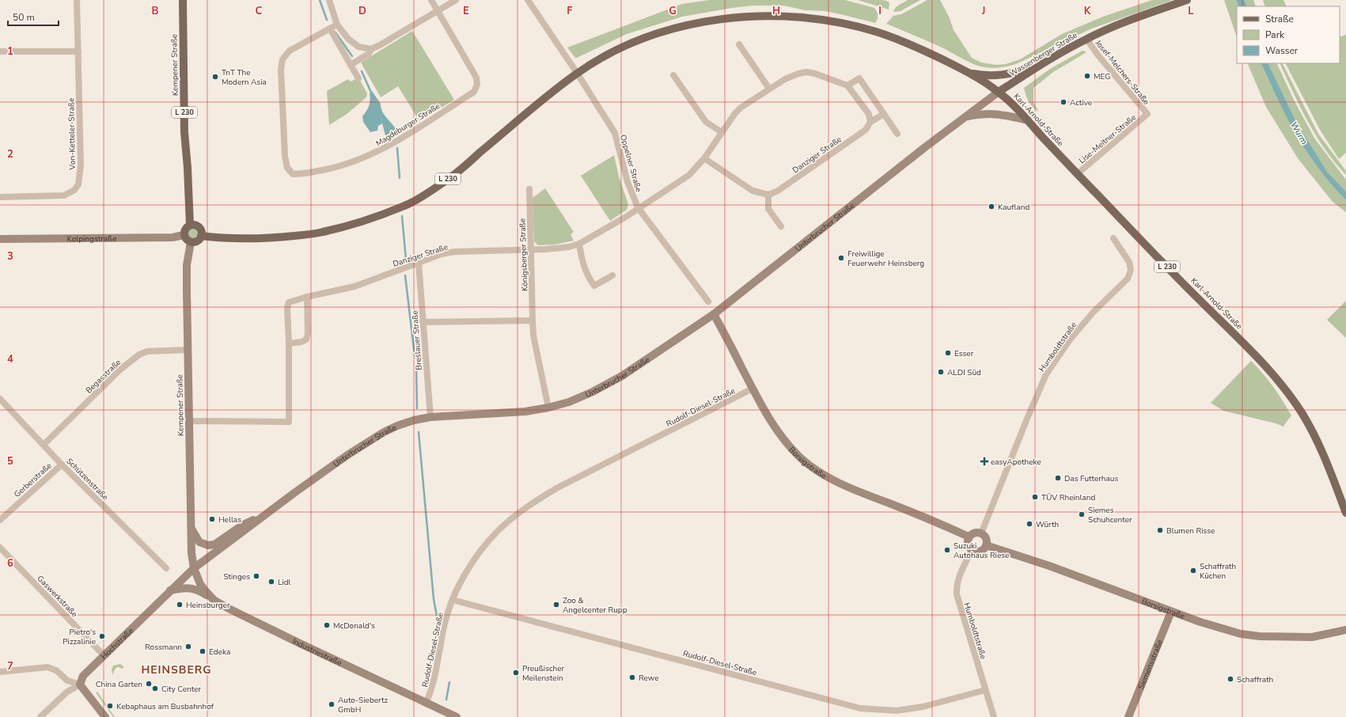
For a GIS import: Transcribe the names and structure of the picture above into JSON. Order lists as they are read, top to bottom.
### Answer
{
  "streets": {
    "main road": [
      "Wassenberger Straße",
      "Kempener Straße",
      "L 230",
      "Karl-Arnold-Straße"
    ],
    "street": [
      "Josef-Melchers-Straße",
      "Magdeburger Straße",
      "Von-Ketteler-Straße",
      "Lise-Meitner-Straße",
      "Danziger Straße",
      "Oppelner Straße",
      "Unterbrucher Straße",
      "Kolpingstraße",
      "Königsberger Straße",
      "Breslauer Straße",
      "Humboldtstraße",
      "Begasstraße",
      "Rudolf-Diesel-Straße",
      "Borsigstraße",
      "Schützenstraße",
      "Gerberstraße",
      "Gaswerkstraße",
      "Hochstraße",
      "Industriestraße",
      "Siemensstraße"
    ]
  },
  "crossings": [
    ["Wassenberger Straße", "Josef-Melchers-Straße"],
    ["Wassenberger Straße", "L 230"],
    ["Wassenberger Straße", "Karl-Arnold-Straße"],
    ["Wassenberger Straße", "Unterbrucher Straße"],
    ["Kempener Straße", "L 230"],
    ["Kempener Straße", "Danziger Straße"],
    ["Kempener Straße", "Unterbrucher Straße"],
    ["Kempener Straße", "Kolpingstraße"],
    ["Kempener Straße", "Begasstraße"],
    ["Kempener Straße", "Hochstraße"],
    ["Kempener Straße", "Industriestraße"],
    ["Josef-Melchers-Straße", "Lise-Meitner-Straße"],
    ["L 230", "Karl-Arnold-Straße"],
    ["L 230", "Oppelner Straße"],
    ["L 230", "Unterbrucher Straße"],
    ["L 230", "Kolpingstraße"],
    ["Karl-Arnold-Straße", "Lise-Meitner-Straße"],
    ["Karl-Arnold-Straße", "Unterbrucher Straße"],
    ["Danziger Straße", "Oppelner Straße"],
    ["Danziger Straße", "Königsberger Straße"],
    ["Danziger Straße", "Breslauer Straße"],
    ["Unterbrucher Straße", "Königsberger Straße"],
    ["Unterbrucher Straße", "Breslauer Straße"],
    ["Unterbrucher Straße", "Borsigstraße"],
    ["Unterbrucher Straße", "Hochstraße"],
    ["Unterbrucher Straße", "Industriestraße"],
    ["Humboldtstraße", "Rudolf-Diesel-Straße"],
    ["Humboldtstraße", "Borsigstraße"],
    ["Begasstraße", "Schützenstraße"],
    ["Rudolf-Diesel-Straße", "Borsigstraße"],
    ["Rudolf-Diesel-Straße", "Industriestraße"],
    ["Borsigstraße", "Siemensstraße"],
    ["Schützenstraße", "Gerberstraße"],
    ["Gaswerkstraße", "Hochstraße"],
    ["Hochstraße", "Industriestraße"]
  ],
  "districts": ["HEINSBERG"],
  "water": ["Wurm"],
  "places": {
    "other": [
      "MEG",
      "TnT The Modern Asia",
      "Active",
      "Kaufland",
      "Freiwillige Feuerwehr Heinsberg",
      "Esser",
      "ALDI Süd",
      "Das Futterhaus",
      "TÜV Rheinland",
      "Siemes Schuhcenter",
      "Hellas",
      "Würth",
      "Blumen Risse",
      "Suzuki Autohaus Riese",
      "Schaffrath Küchen",
      "Stinges",
      "Lidl",
      "Heinsburger",
      "Zoo & Angelcenter Rupp",
      "McDonald's",
      "Pietro's Pizzalinie",
      "Rossmann",
      "Edeka",
      "Preußischer Meilenstein",
      "Rewe",
      "Schaffrath",
      "China Garten",
      "City Center",
      "Auto-Siebertz GmbH",
      "Kebaphaus am Busbahnhof"
    ],
    "health": ["easyApotheke"]
  },
  "legend": ["Straße", "Park", "Wasser"],
  "scale_bar": "50 m",
  "grid": {
    "columns": [
      "B",
      "C",
      "D",
      "E",
      "F",
      "G",
      "H",
      "I",
      "J",
      "K",
      "L"
    ],
    "rows": [
      "1",
      "2",
      "3",
      "4",
      "5",
      "6",
      "7"
    ]
  }
}
